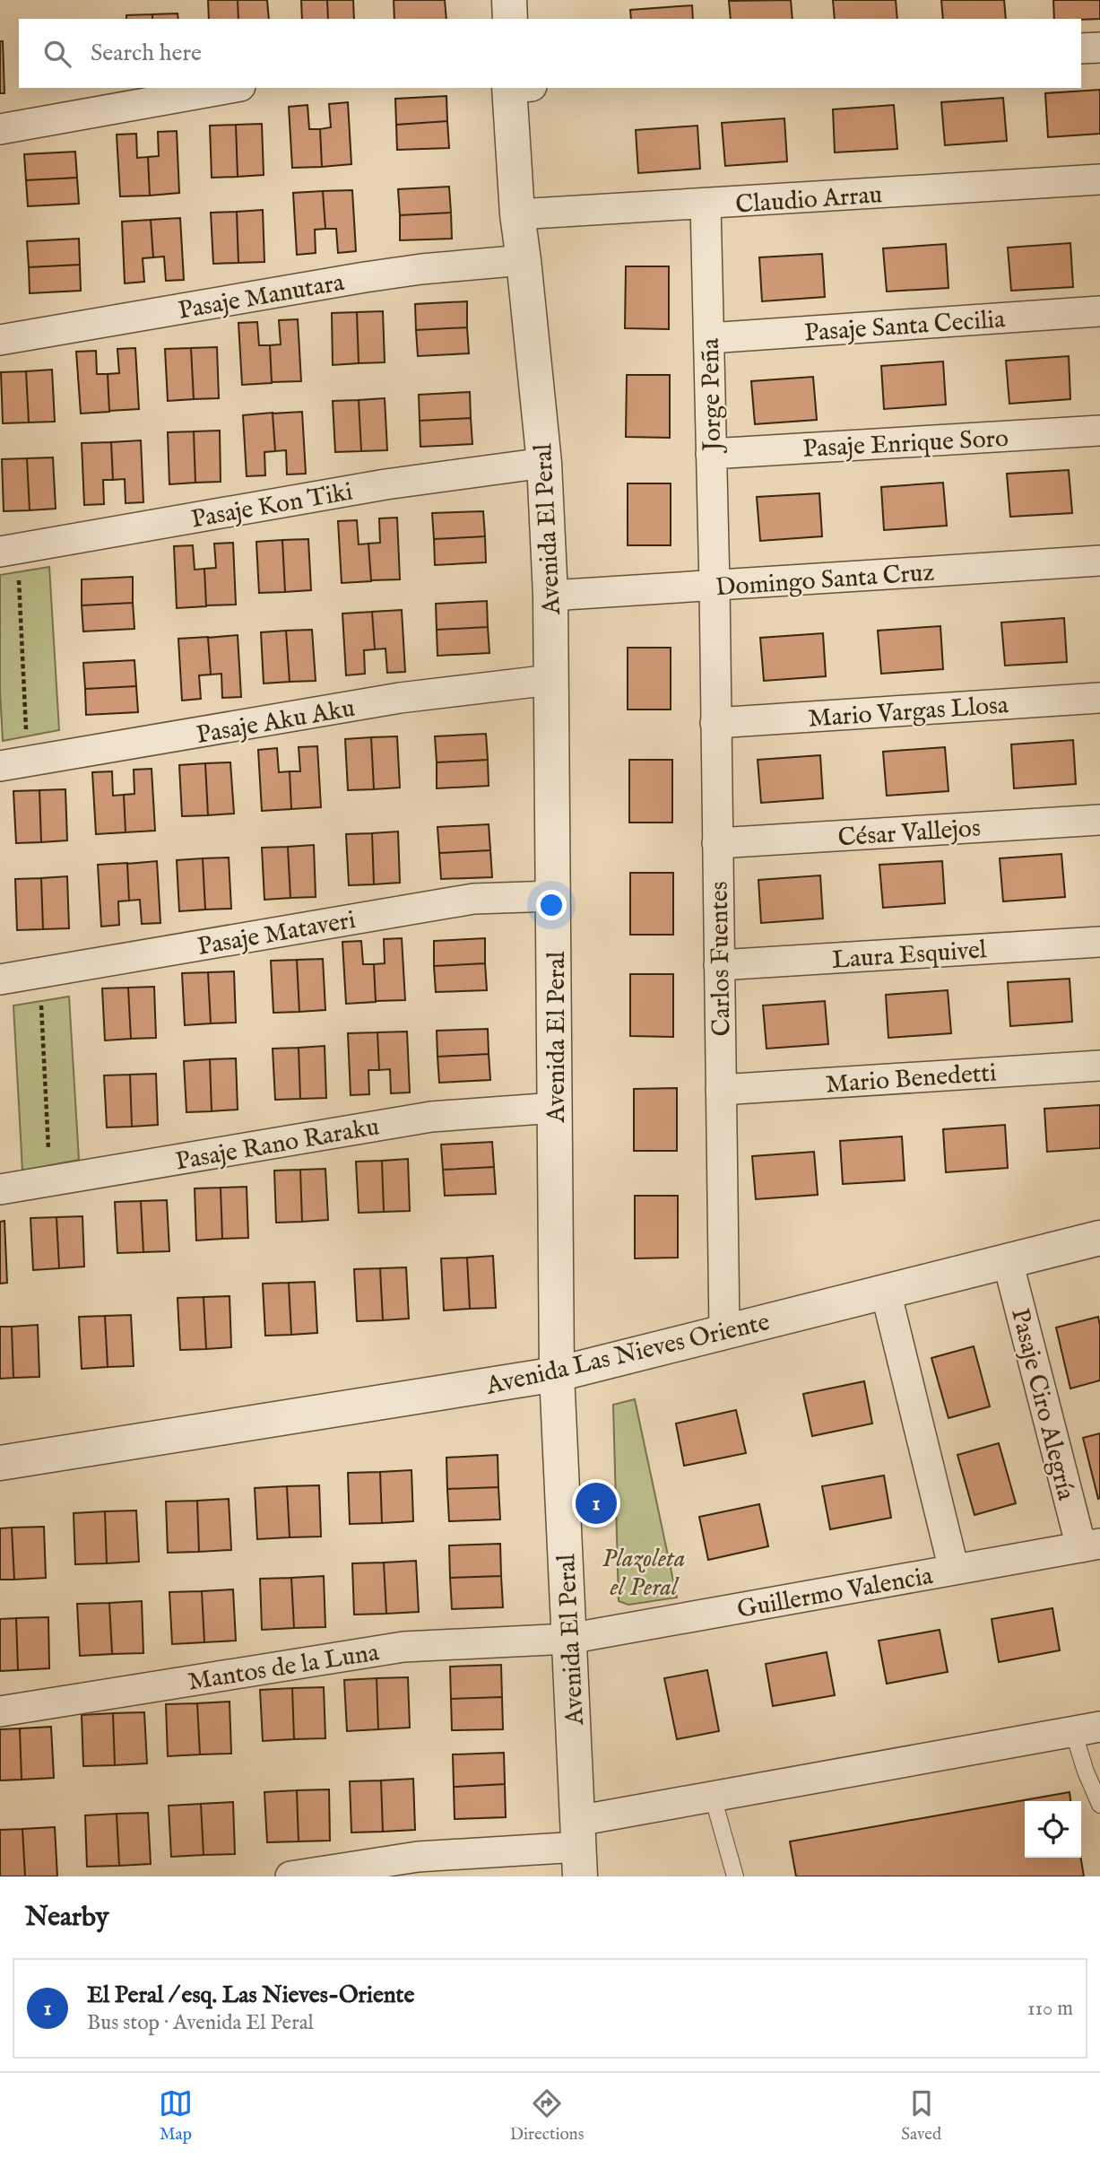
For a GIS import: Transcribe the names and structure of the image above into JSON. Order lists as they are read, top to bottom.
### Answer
{
  "streets": {
    "street": [
      "Claudio Arrau",
      "Pasaje Manutara",
      "Pasaje Santa Cecilia",
      "Jorge Peña",
      "Pasaje Enrique Soro",
      "Pasaje Kon Tiki",
      "Avenida El Peral",
      "Domingo Santa Cruz",
      "Mario Vargas Llosa",
      "Pasaje Aku Aku",
      "César Vallejos",
      "Pasaje Mataveri",
      "Laura Esquivel",
      "Carlos Fuentes",
      "Mario Benedetti",
      "Pasaje Rano Raraku",
      "Avenida Las Nieves Oriente",
      "Pasaje Ciro Alegría",
      "Guillermo Valencia",
      "Mantos de la Luna"
    ]
  },
  "crossings": [
    ["Claudio Arrau", "Jorge Peña"],
    ["Claudio Arrau", "Avenida El Peral"],
    ["Pasaje Manutara", "Avenida El Peral"],
    ["Pasaje Santa Cecilia", "Jorge Peña"],
    ["Jorge Peña", "Pasaje Enrique Soro"],
    ["Jorge Peña", "Domingo Santa Cruz"],
    ["Jorge Peña", "Carlos Fuentes"],
    ["Pasaje Kon Tiki", "Avenida El Peral"],
    ["Avenida El Peral", "Domingo Santa Cruz"],
    ["Avenida El Peral", "Pasaje Aku Aku"],
    ["Avenida El Peral", "Pasaje Mataveri"],
    ["Avenida El Peral", "Pasaje Rano Raraku"],
    ["Avenida El Peral", "Avenida Las Nieves Oriente"],
    ["Avenida El Peral", "Guillermo Valencia"],
    ["Avenida El Peral", "Mantos de la Luna"],
    ["Domingo Santa Cruz", "Carlos Fuentes"],
    ["Mario Vargas Llosa", "Carlos Fuentes"],
    ["César Vallejos", "Carlos Fuentes"],
    ["Laura Esquivel", "Carlos Fuentes"],
    ["Carlos Fuentes", "Mario Benedetti"],
    ["Carlos Fuentes", "Avenida Las Nieves Oriente"],
    ["Avenida Las Nieves Oriente", "Pasaje Ciro Alegría"],
    ["Pasaje Ciro Alegría", "Guillermo Valencia"],
    ["Guillermo Valencia", "Mantos de la Luna"]
  ],
  "parks": ["Plazoleta el Peral"],
  "page": {
    "search": "Search here",
    "pins": "1",
    "heading": "Nearby",
    "list": [
      {
        "mark": "1",
        "name": "El Peral / esq. Las Nieves-Oriente",
        "note": "Bus stop · Avenida El Peral",
        "value": "110 m"
      }
    ],
    "nav": ["Map", "Directions", "Saved"]
  }
}
